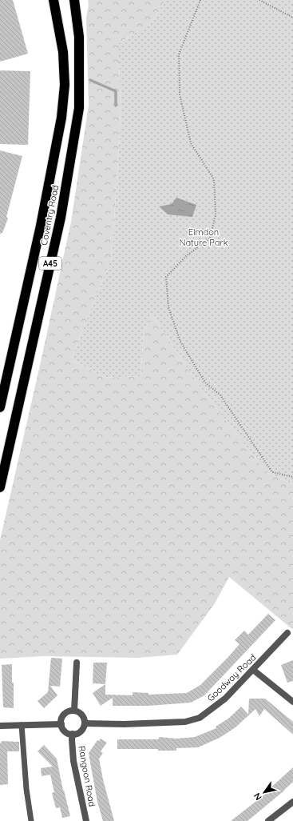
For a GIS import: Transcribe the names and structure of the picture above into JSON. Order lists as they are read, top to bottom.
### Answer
{
  "streets": {
    "highway": ["Coventry Road", "A45"],
    "street": ["Goodway Road", "Rangoon Road"]
  },
  "crossings": [
    ["Goodway Road", "Rangoon Road"]
  ],
  "parks": ["Elmdon Nature Park"],
  "north": "bottom left"
}
